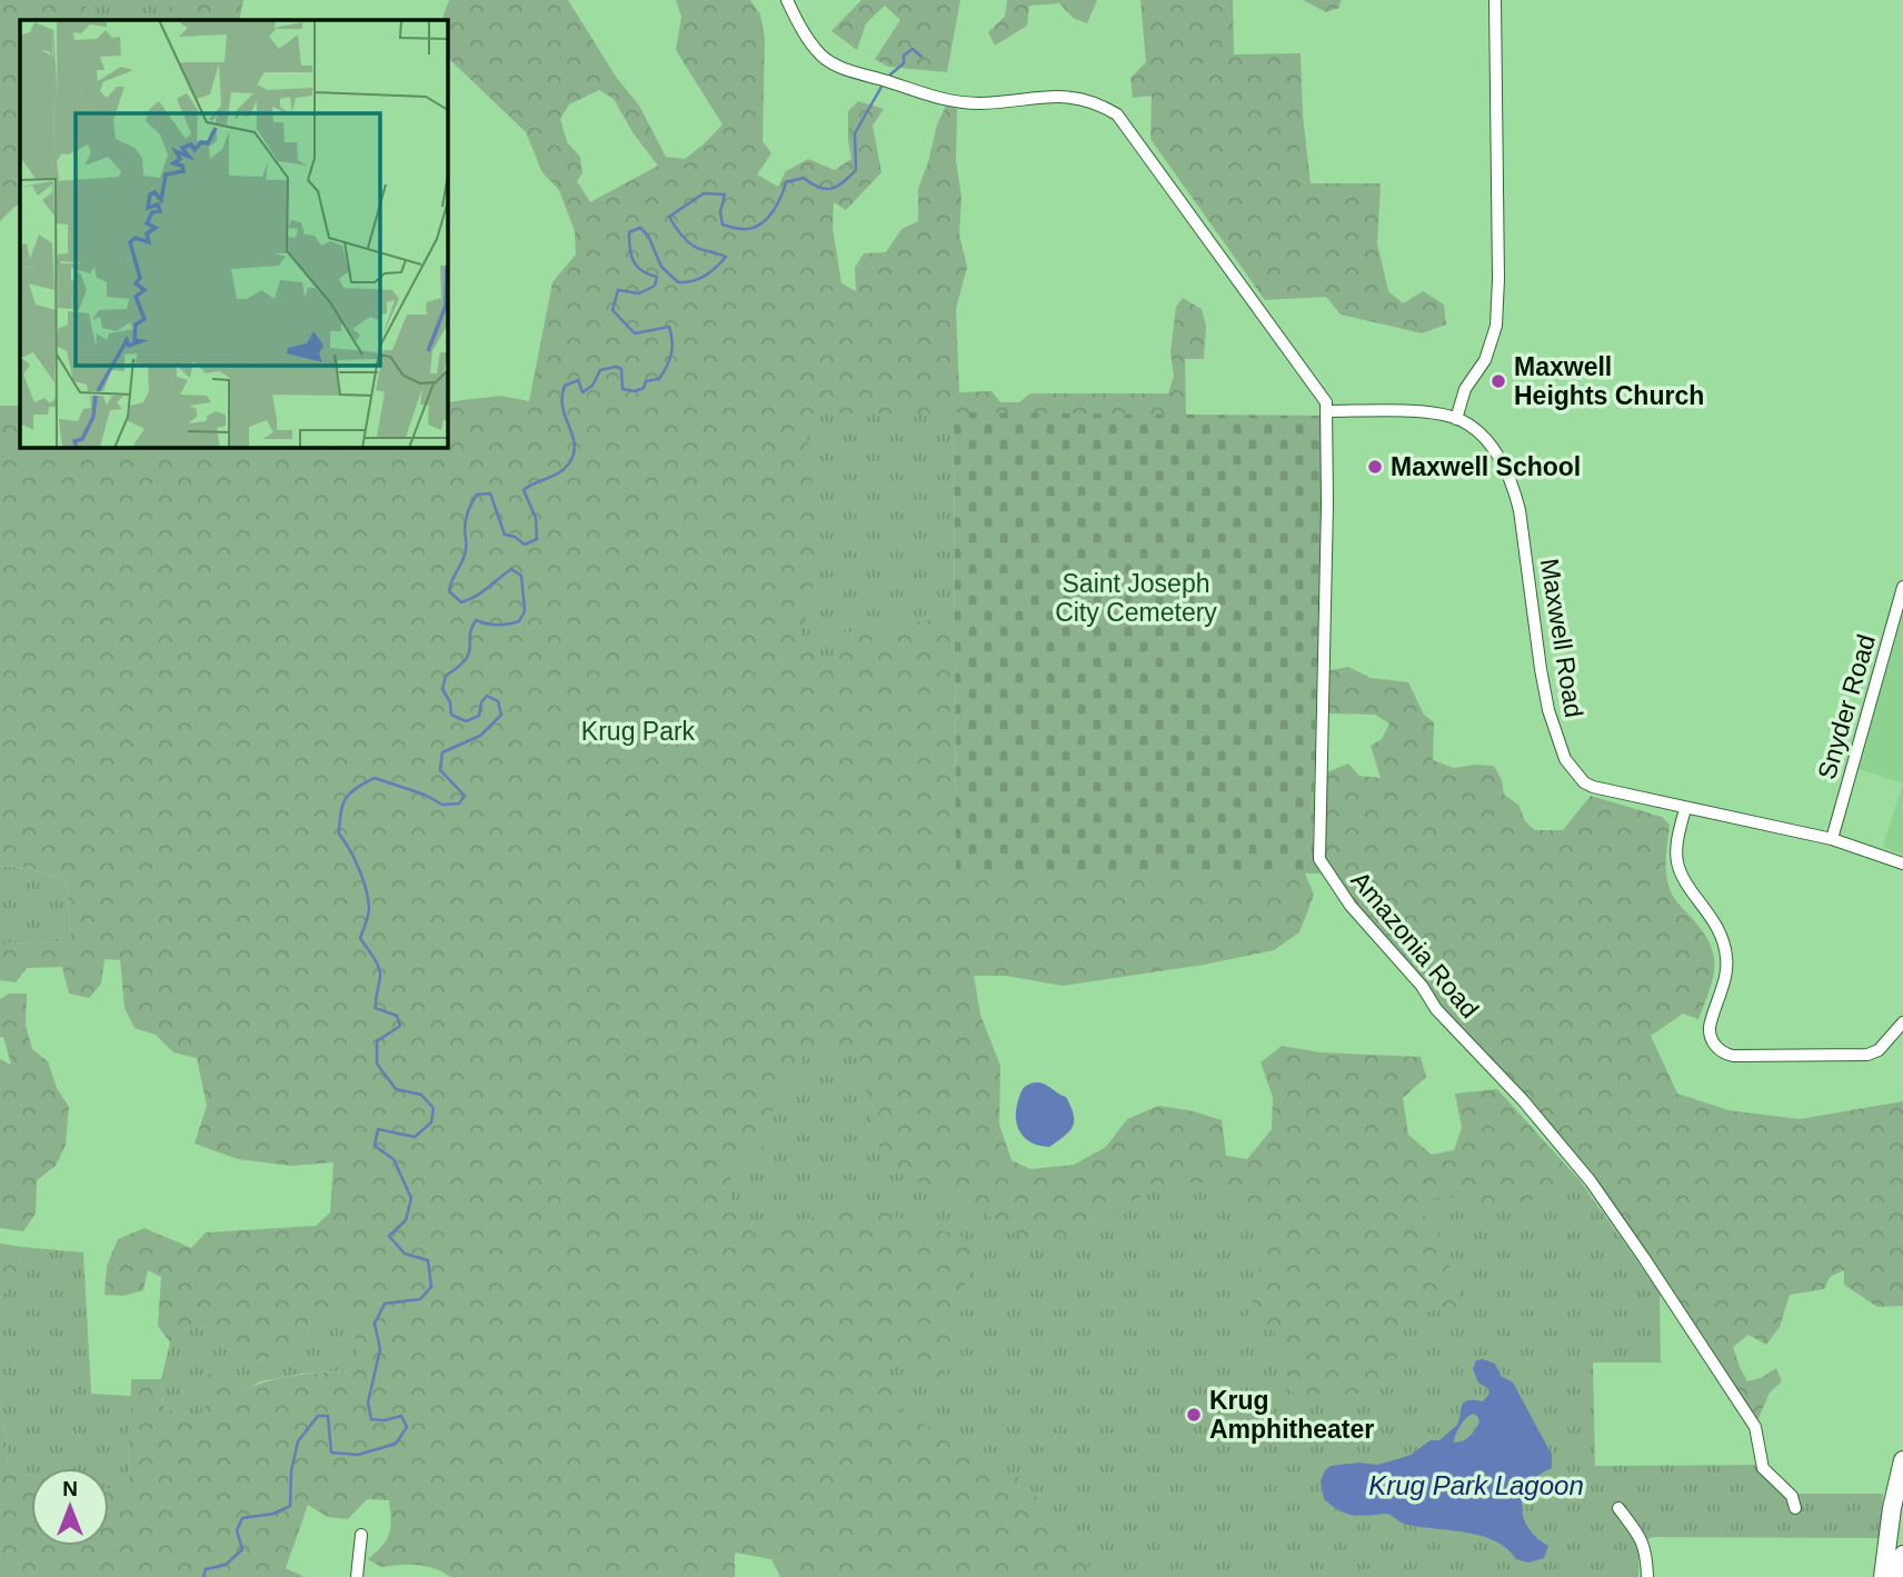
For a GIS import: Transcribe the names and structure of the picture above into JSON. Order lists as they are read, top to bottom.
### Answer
{
  "streets": {
    "street": ["Maxwell Road", "Snyder Road", "Amazonia Road"]
  },
  "crossings": [
    ["Maxwell Road", "Snyder Road"]
  ],
  "water": ["Krug Park Lagoon"],
  "parks": ["Saint Joseph City Cemetery", "Krug Park"],
  "places": ["Maxwell Heights Church", "Maxwell School", "Krug Amphitheater"],
  "north": "top"
}
